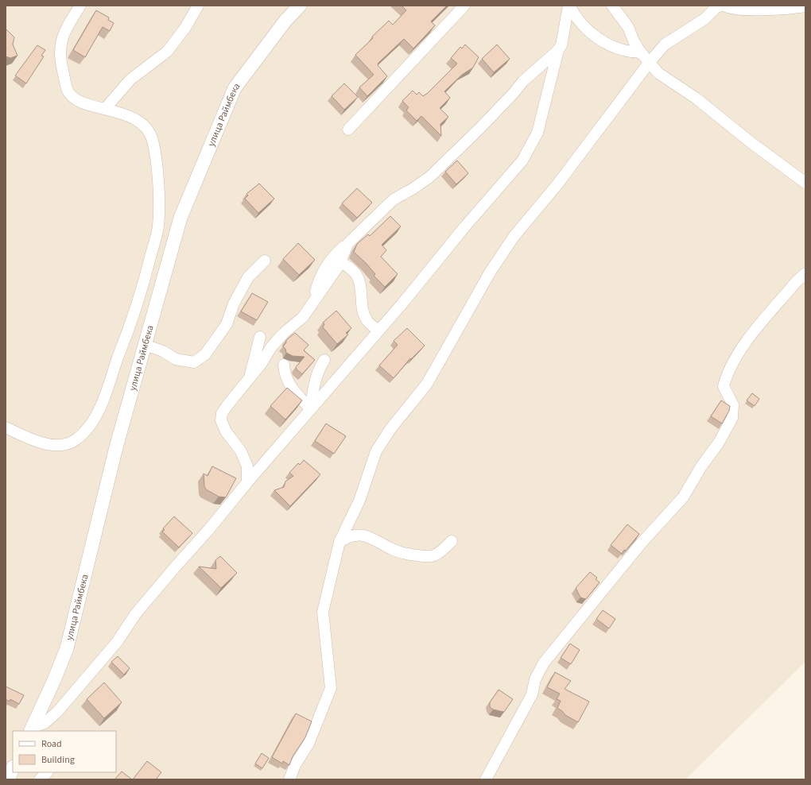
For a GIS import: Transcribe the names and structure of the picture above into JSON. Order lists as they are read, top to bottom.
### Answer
{
  "streets": {
    "street": ["улица Раймбека"]
  },
  "legend": ["Road", "Building"]
}
